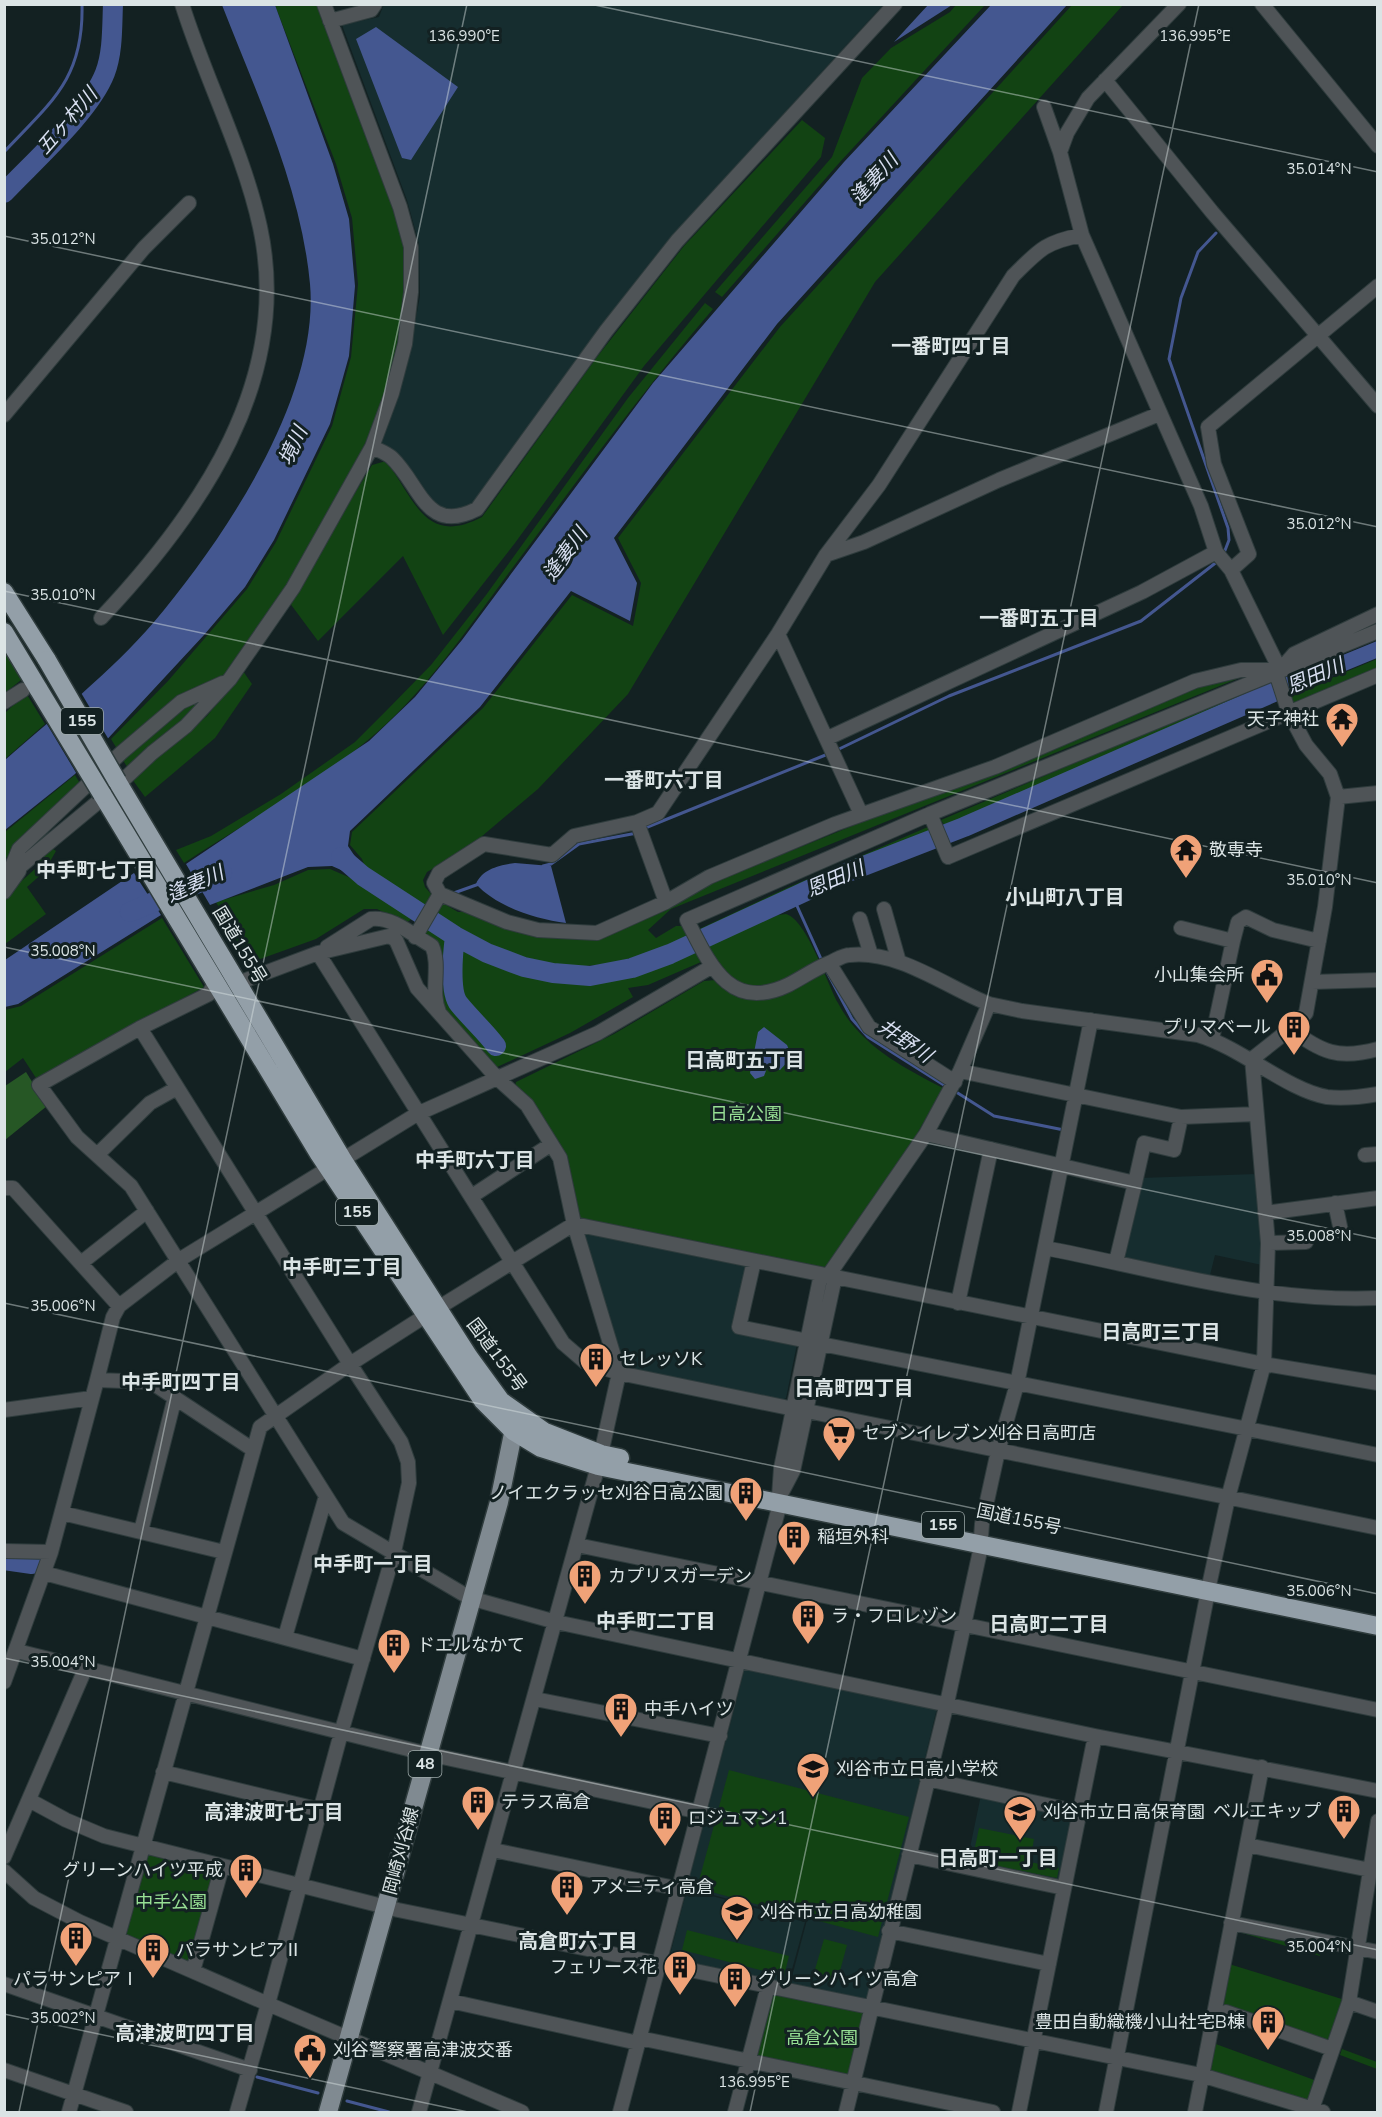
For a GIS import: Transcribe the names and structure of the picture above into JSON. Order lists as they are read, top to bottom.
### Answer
{
  "streets": {
    "highway": ["155", "国道155号"],
    "main road": ["48", "岡崎刈谷線"]
  },
  "crossings": [
    ["国道155号", "岡崎刈谷線"]
  ],
  "districts": [
    "一番町四丁目",
    "一番町五丁目",
    "一番町六丁目",
    "中手町七丁目",
    "小山町八丁目",
    "日高町五丁目",
    "中手町六丁目",
    "中手町三丁目",
    "日高町三丁目",
    "中手町四丁目",
    "日高町四丁目",
    "中手町一丁目",
    "中手町二丁目",
    "日高町二丁目",
    "高津波町七丁目",
    "日高町一丁目",
    "高倉町六丁目",
    "高津波町四丁目"
  ],
  "water": [
    "五ヶ村川",
    "逢妻川",
    "境川",
    "恩田川",
    "井野川"
  ],
  "parks": ["日高公園", "中手公園", "高倉公園"],
  "places": {
    "temple": ["天子神社", "敬専寺"],
    "public building": ["小山集会所", "刈谷警察署高津波交番"],
    "building": [
      "プリマベール",
      "セレッソK",
      "ノイエクラッセ刈谷日高公園",
      "稲垣外科",
      "カプリスガーデン",
      "ラ・フロレゾン",
      "ドエルなかて",
      "中手ハイツ",
      "テラス高倉",
      "ベルエキップ",
      "ロジュマン1",
      "グリーンハイツ平成",
      "アメニティ高倉",
      "パラサンピアⅠ",
      "パラサンピアⅡ",
      "フェリース花",
      "グリーンハイツ高倉",
      "豊田自動織機小山社宅B棟"
    ],
    "supermarket": ["セブンイレブン刈谷日高町店"],
    "school or university": ["刈谷市立日高小学校", "刈谷市立日高保育園", "刈谷市立日高幼稚園"]
  },
  "coordinates": [
    "136.990°E",
    "136.995°E",
    "35.014°N",
    "35.012°N",
    "35.010°N",
    "35.008°N",
    "35.006°N",
    "35.004°N",
    "35.002°N"
  ]
}
